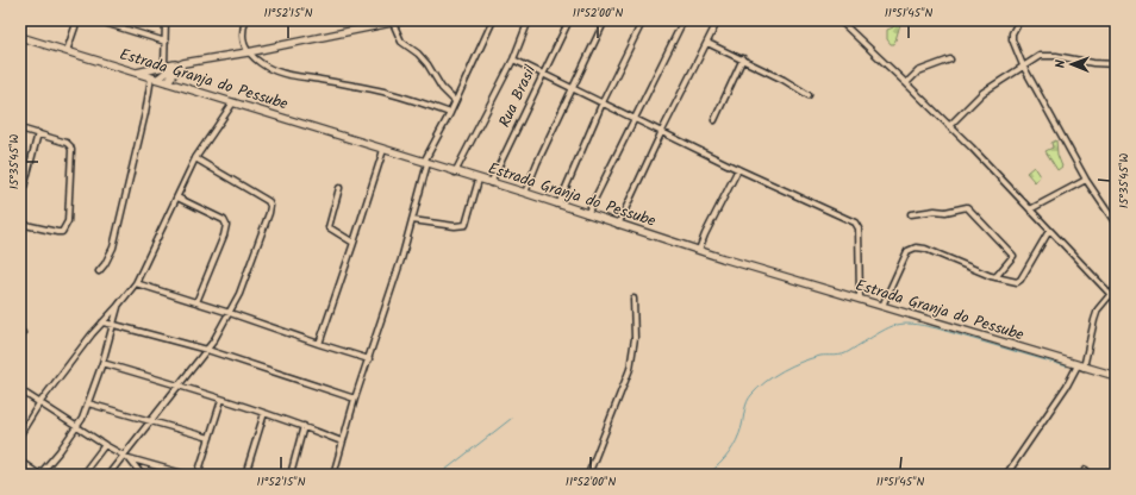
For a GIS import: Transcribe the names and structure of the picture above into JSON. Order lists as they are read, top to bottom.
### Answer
{
  "streets": {
    "main road": ["Estrada Granja do Pessube"],
    "street": ["Rua Brasil"]
  },
  "crossings": [
    ["Estrada Granja do Pessube", "Rua Brasil"]
  ],
  "north": "left",
  "coordinates": [
    "11°52'15\"N",
    "11°52'00\"N",
    "11°51'45\"N",
    "15°35'45\"W"
  ]
}
